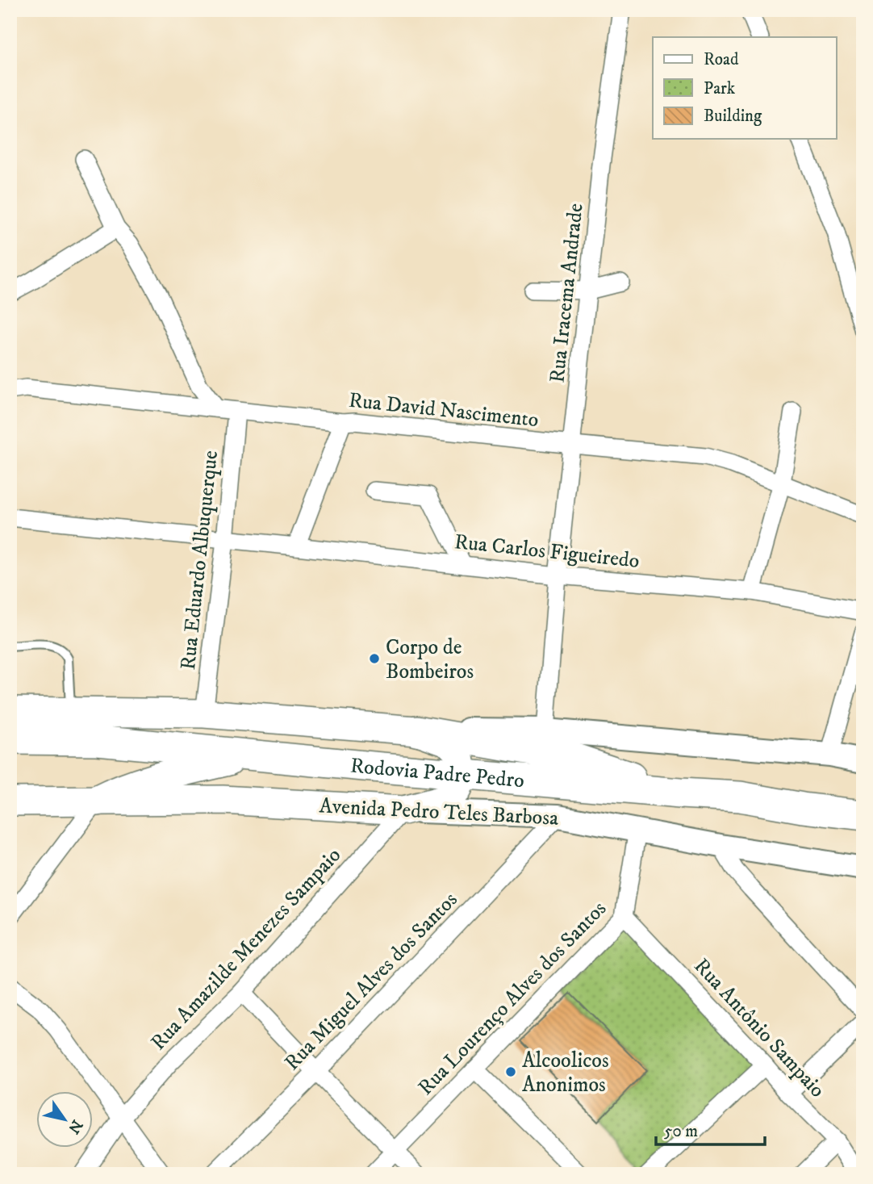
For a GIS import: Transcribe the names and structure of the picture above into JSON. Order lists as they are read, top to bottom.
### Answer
{
  "streets": {
    "highway": ["Rodovia Padre Pedro"],
    "main road": ["Avenida Pedro Teles Barbosa"],
    "street": [
      "Rua Iracema Andrade",
      "Rua David Nascimento",
      "Rua Carlos Figueiredo",
      "Rua Eduardo Albuquerque",
      "Rua Amazilde Menezes Sampaio",
      "Rua Miguel Alves dos Santos",
      "Rua Lourenço Alves dos Santos",
      "Rua Antônio Sampaio"
    ]
  },
  "crossings": [
    ["Rua Iracema Andrade", "Rua David Nascimento"],
    ["Rua Iracema Andrade", "Rua Carlos Figueiredo"],
    ["Rua David Nascimento", "Rua Eduardo Albuquerque"],
    ["Rua Carlos Figueiredo", "Rua Eduardo Albuquerque"],
    ["Avenida Pedro Teles Barbosa", "Rua Amazilde Menezes Sampaio"],
    ["Avenida Pedro Teles Barbosa", "Rua Miguel Alves dos Santos"],
    ["Avenida Pedro Teles Barbosa", "Rua Lourenço Alves dos Santos"],
    ["Rua Lourenço Alves dos Santos", "Rua Antônio Sampaio"]
  ],
  "places": ["Corpo de Bombeiros", "Alcoolicos Anonimos"],
  "legend": ["Road", "Park", "Building"],
  "scale_bar": "50 m",
  "north": "bottom right"
}
